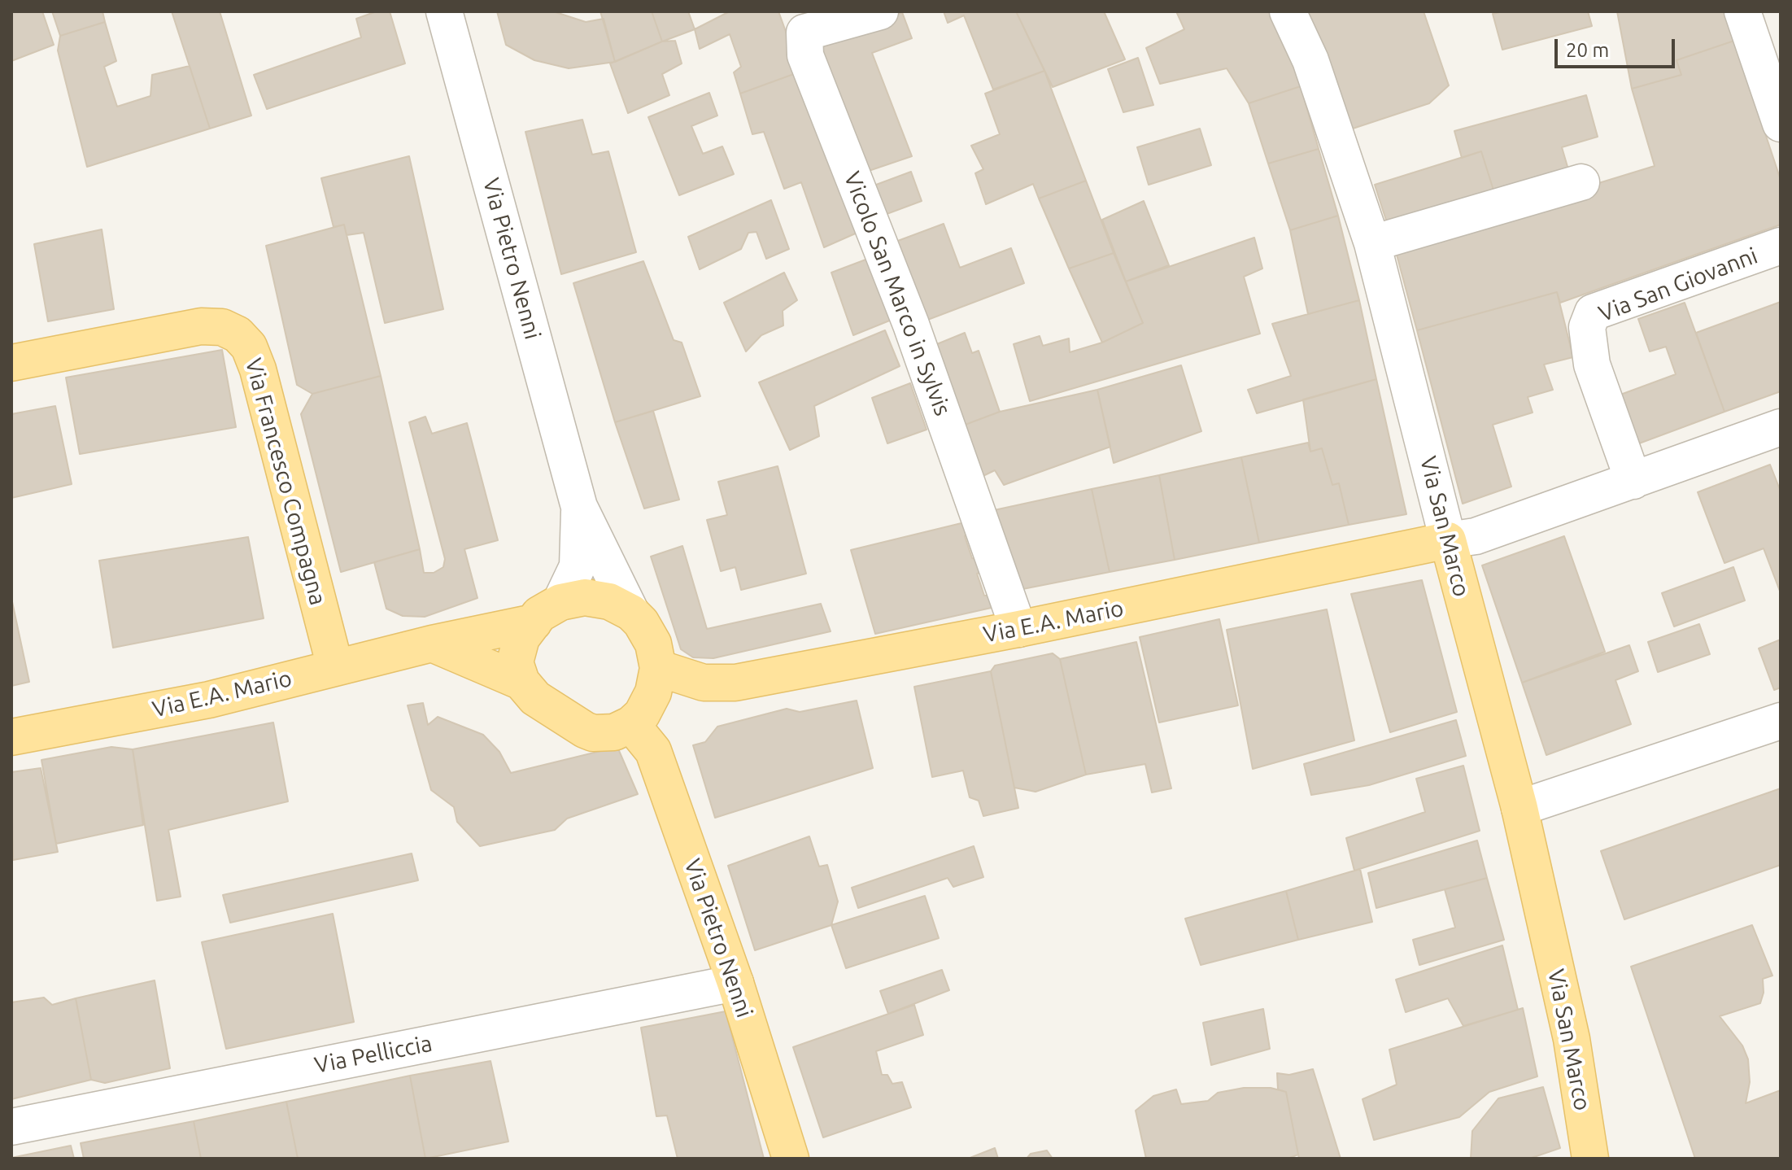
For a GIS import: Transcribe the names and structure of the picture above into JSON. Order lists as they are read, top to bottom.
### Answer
{
  "streets": {
    "main road": [
      "Via Pietro Nenni",
      "Via Francesco Compagna",
      "Via San Marco",
      "Via E.A. Mario"
    ],
    "street": ["Via San Giovanni", "Vicolo San Marco in Sylvis", "Via Pelliccia"]
  },
  "crossings": [
    ["Via Pietro Nenni", "Via E.A. Mario"],
    ["Via Pietro Nenni", "Via Pelliccia"],
    ["Vicolo San Marco in Sylvis", "Via E.A. Mario"],
    ["Via Francesco Compagna", "Via E.A. Mario"],
    ["Via San Marco", "Via E.A. Mario"]
  ],
  "scale_bar": "20 m"
}
